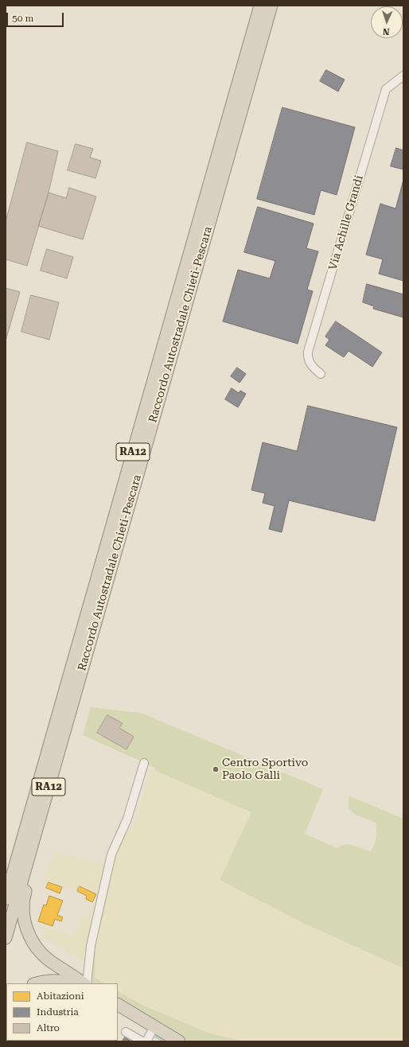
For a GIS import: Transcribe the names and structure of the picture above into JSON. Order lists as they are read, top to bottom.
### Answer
{
  "streets": {
    "highway": ["Raccordo Autostradale Chieti-Pescara", "RA12"],
    "street": ["Via Achille Grandi"]
  },
  "places": ["Centro Sportivo Paolo Galli"],
  "legend": ["Abitazioni", "Industria", "Altro"],
  "scale_bar": "50 m",
  "north": "bottom"
}
